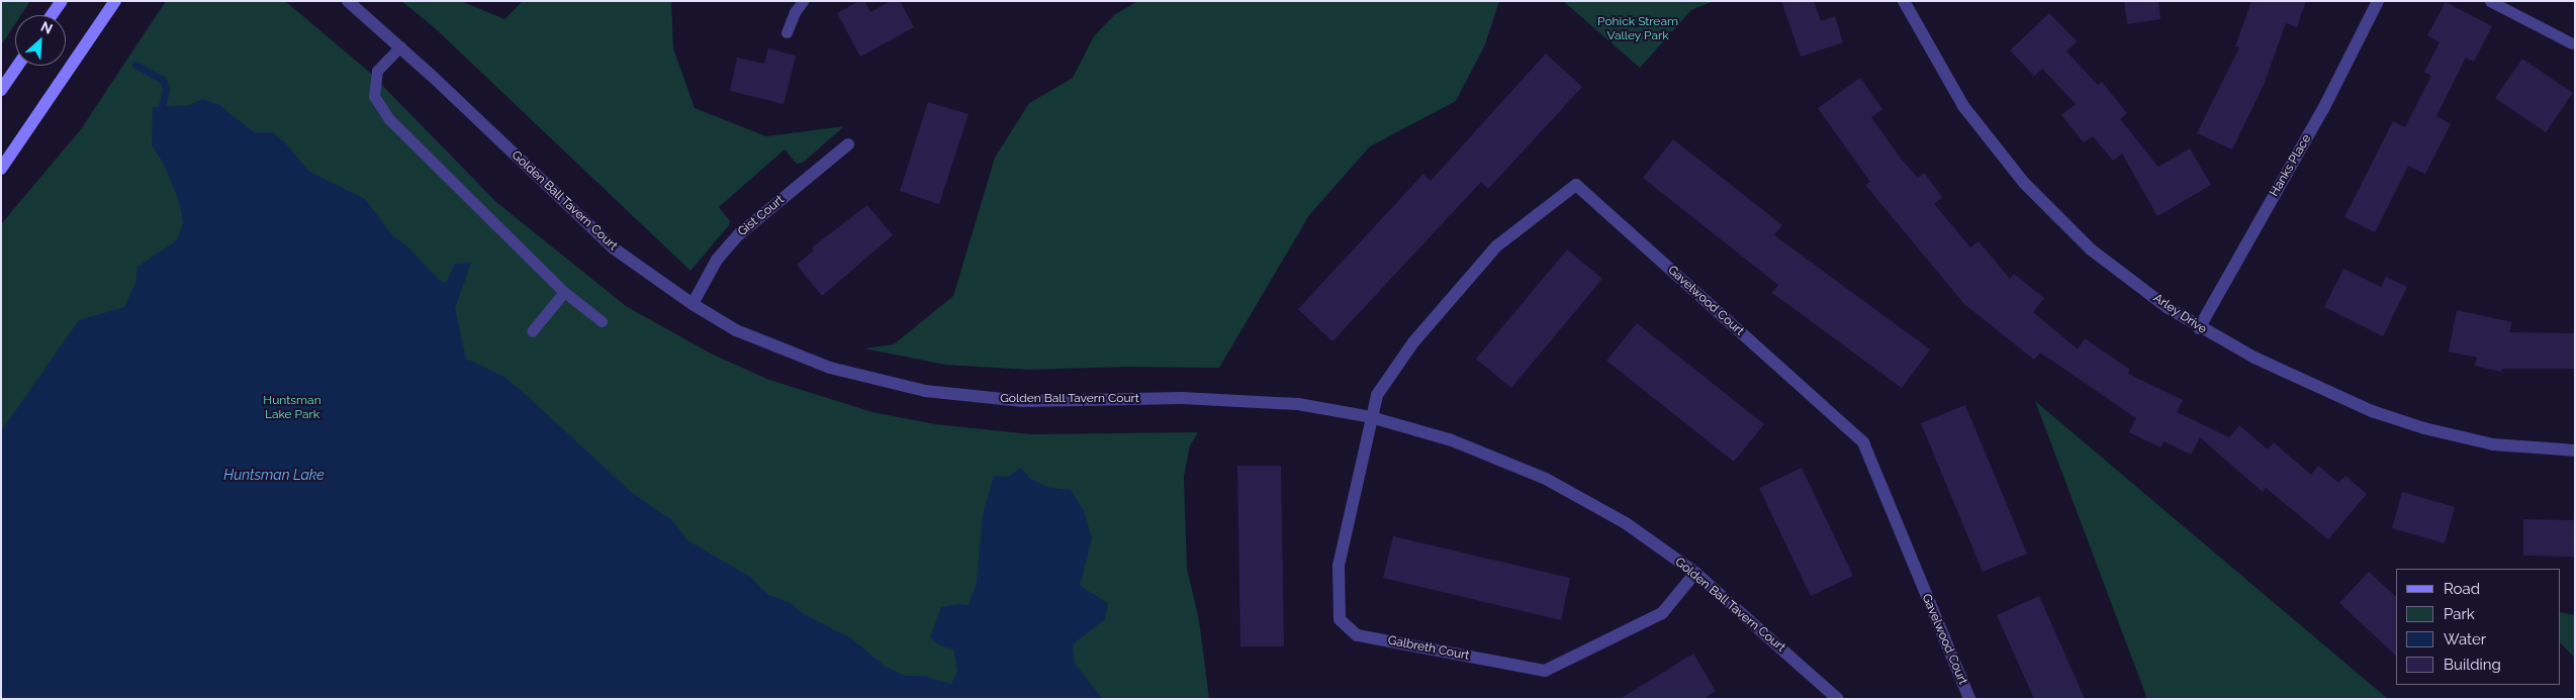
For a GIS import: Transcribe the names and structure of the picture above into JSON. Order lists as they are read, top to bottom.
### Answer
{
  "streets": {
    "street": [
      "Hanks Place",
      "Golden Ball Tavern Court",
      "Gist Court",
      "Gavelwood Court",
      "Arley Drive",
      "Galbreth Court"
    ]
  },
  "crossings": [
    ["Hanks Place", "Arley Drive"],
    ["Golden Ball Tavern Court", "Gist Court"],
    ["Golden Ball Tavern Court", "Gavelwood Court"],
    ["Golden Ball Tavern Court", "Galbreth Court"],
    ["Gavelwood Court", "Galbreth Court"]
  ],
  "water": ["Huntsman Lake"],
  "parks": ["Pohick Stream Valley Park", "Huntsman Lake Park"],
  "legend": [
    "Road",
    "Park",
    "Water",
    "Building"
  ],
  "north": "top right"
}
